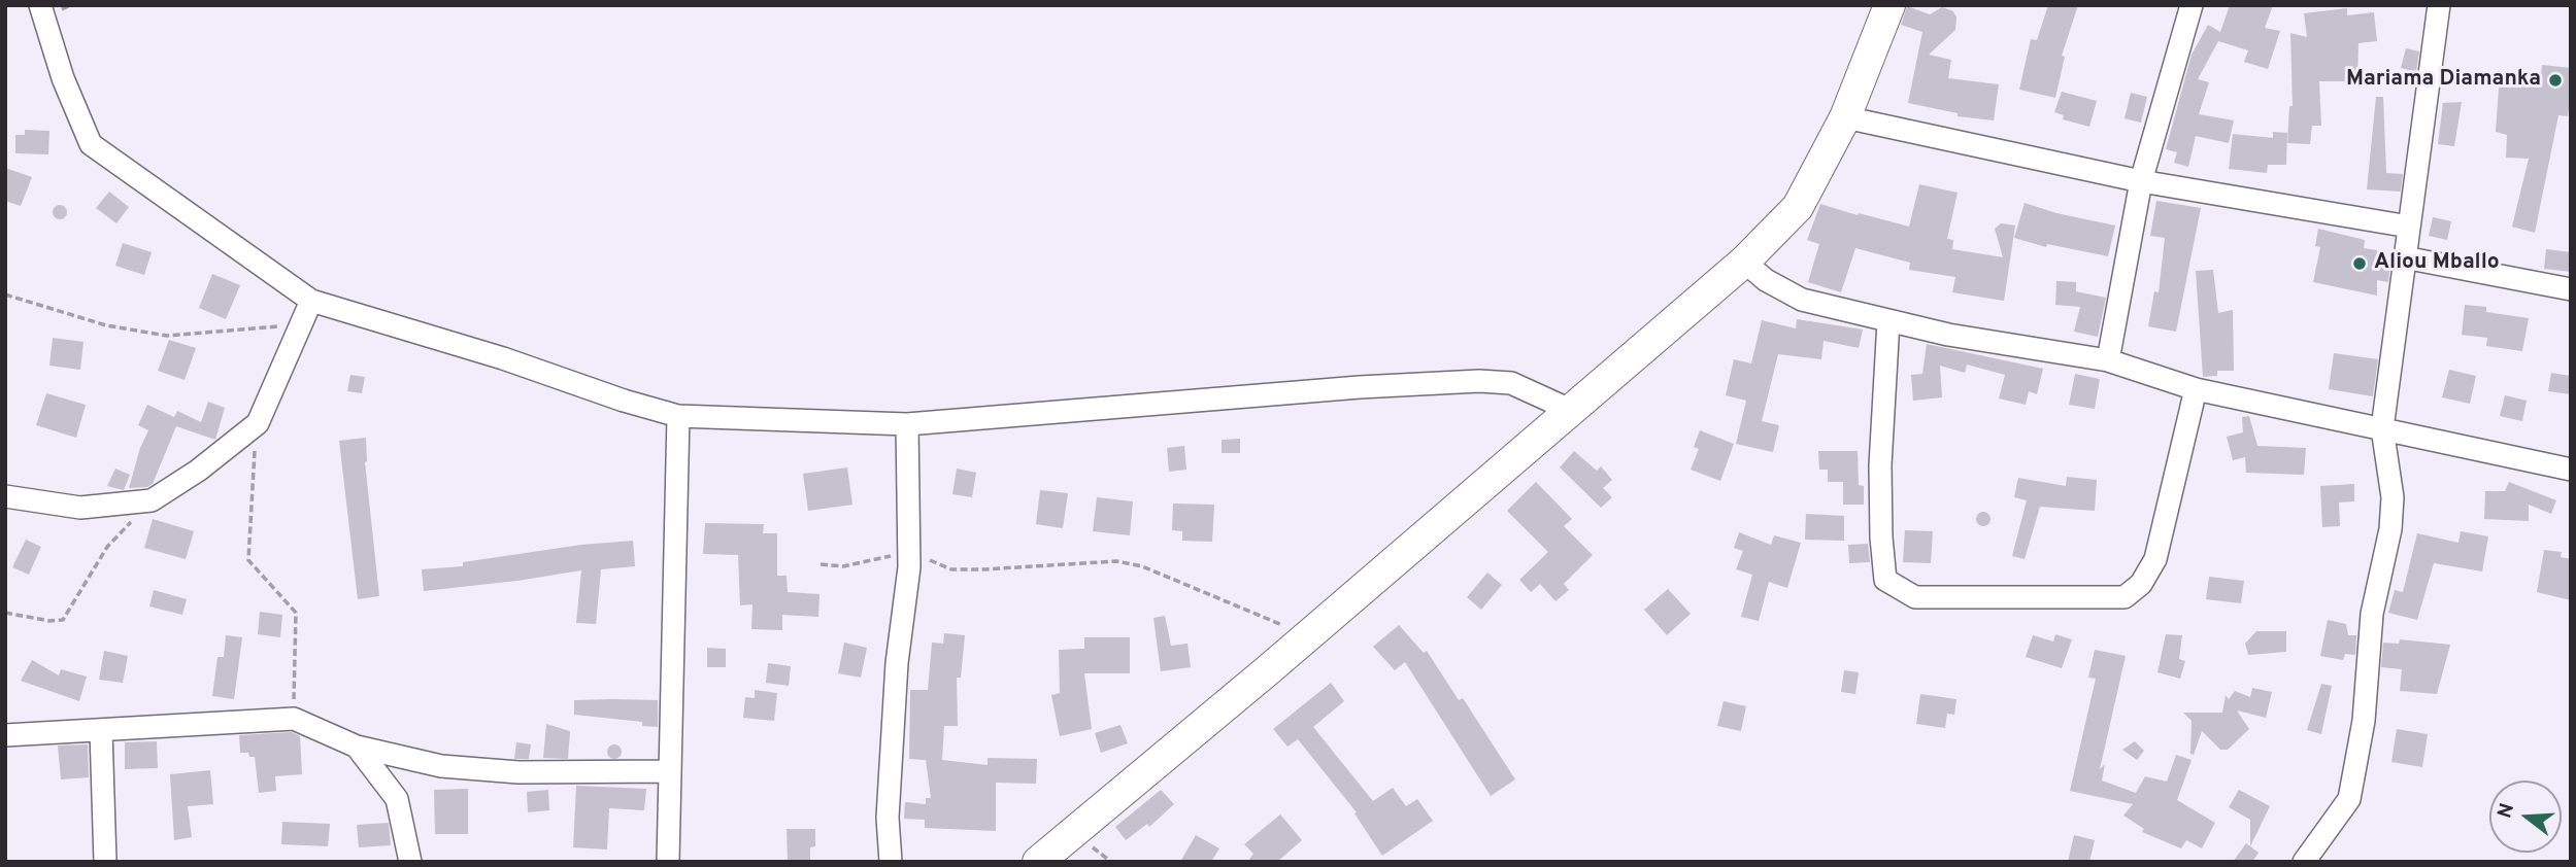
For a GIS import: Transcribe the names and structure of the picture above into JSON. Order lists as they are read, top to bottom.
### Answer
{
  "places": ["Mariama Diamanka", "Aliou Mballo"],
  "north": "left"
}
